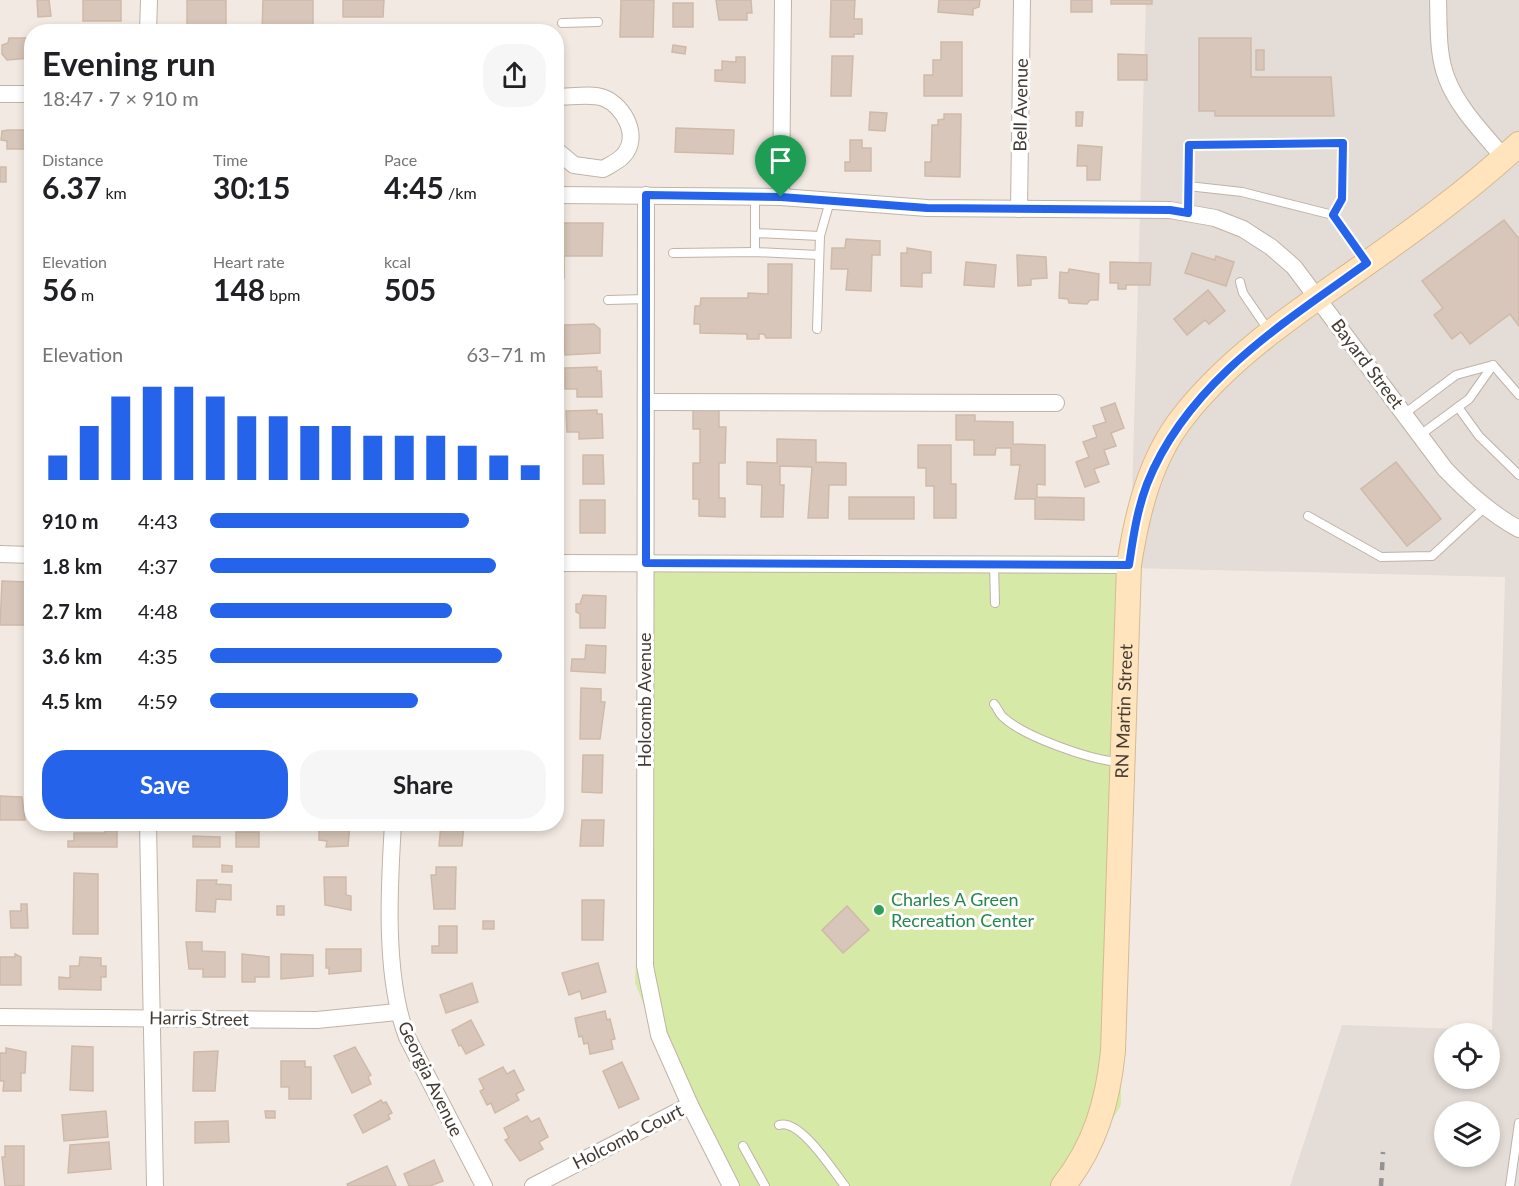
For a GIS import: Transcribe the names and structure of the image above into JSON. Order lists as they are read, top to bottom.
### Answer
{
  "streets": {
    "street": [
      "Bell Avenue",
      "Bayard Street",
      "Holcomb Avenue",
      "RN Martin Street",
      "Harris Street",
      "Georgia Avenue",
      "Holcomb Court"
    ]
  },
  "crossings": [
    ["Bell Avenue", "Bayard Street"],
    ["Bayard Street", "Holcomb Avenue"],
    ["Bayard Street", "RN Martin Street"],
    ["Holcomb Avenue", "Holcomb Court"],
    ["Harris Street", "Georgia Avenue"]
  ],
  "places": ["Charles A Green Recreation Center"],
  "page": {
    "heading": ["Evening run", "18:47 · 7 × 910 m"],
    "stats": [
      ["Distance", "6.37 km"],
      ["Time", "30:15"],
      ["Pace", "4:45 /km"],
      ["Elevation", "56 m"],
      ["Heart rate", "148 bpm"],
      ["kcal", "505"]
    ],
    "chart": ["Elevation", "63–71 m"],
    "list": [
      {
        "name": "910 m",
        "note": "4:43"
      },
      {
        "name": "1.8 km",
        "note": "4:37"
      },
      {
        "name": "2.7 km",
        "note": "4:48"
      },
      {
        "name": "3.6 km",
        "note": "4:35"
      },
      {
        "name": "4.5 km",
        "note": "4:59"
      }
    ],
    "buttons": ["Save", "Share"]
  }
}
